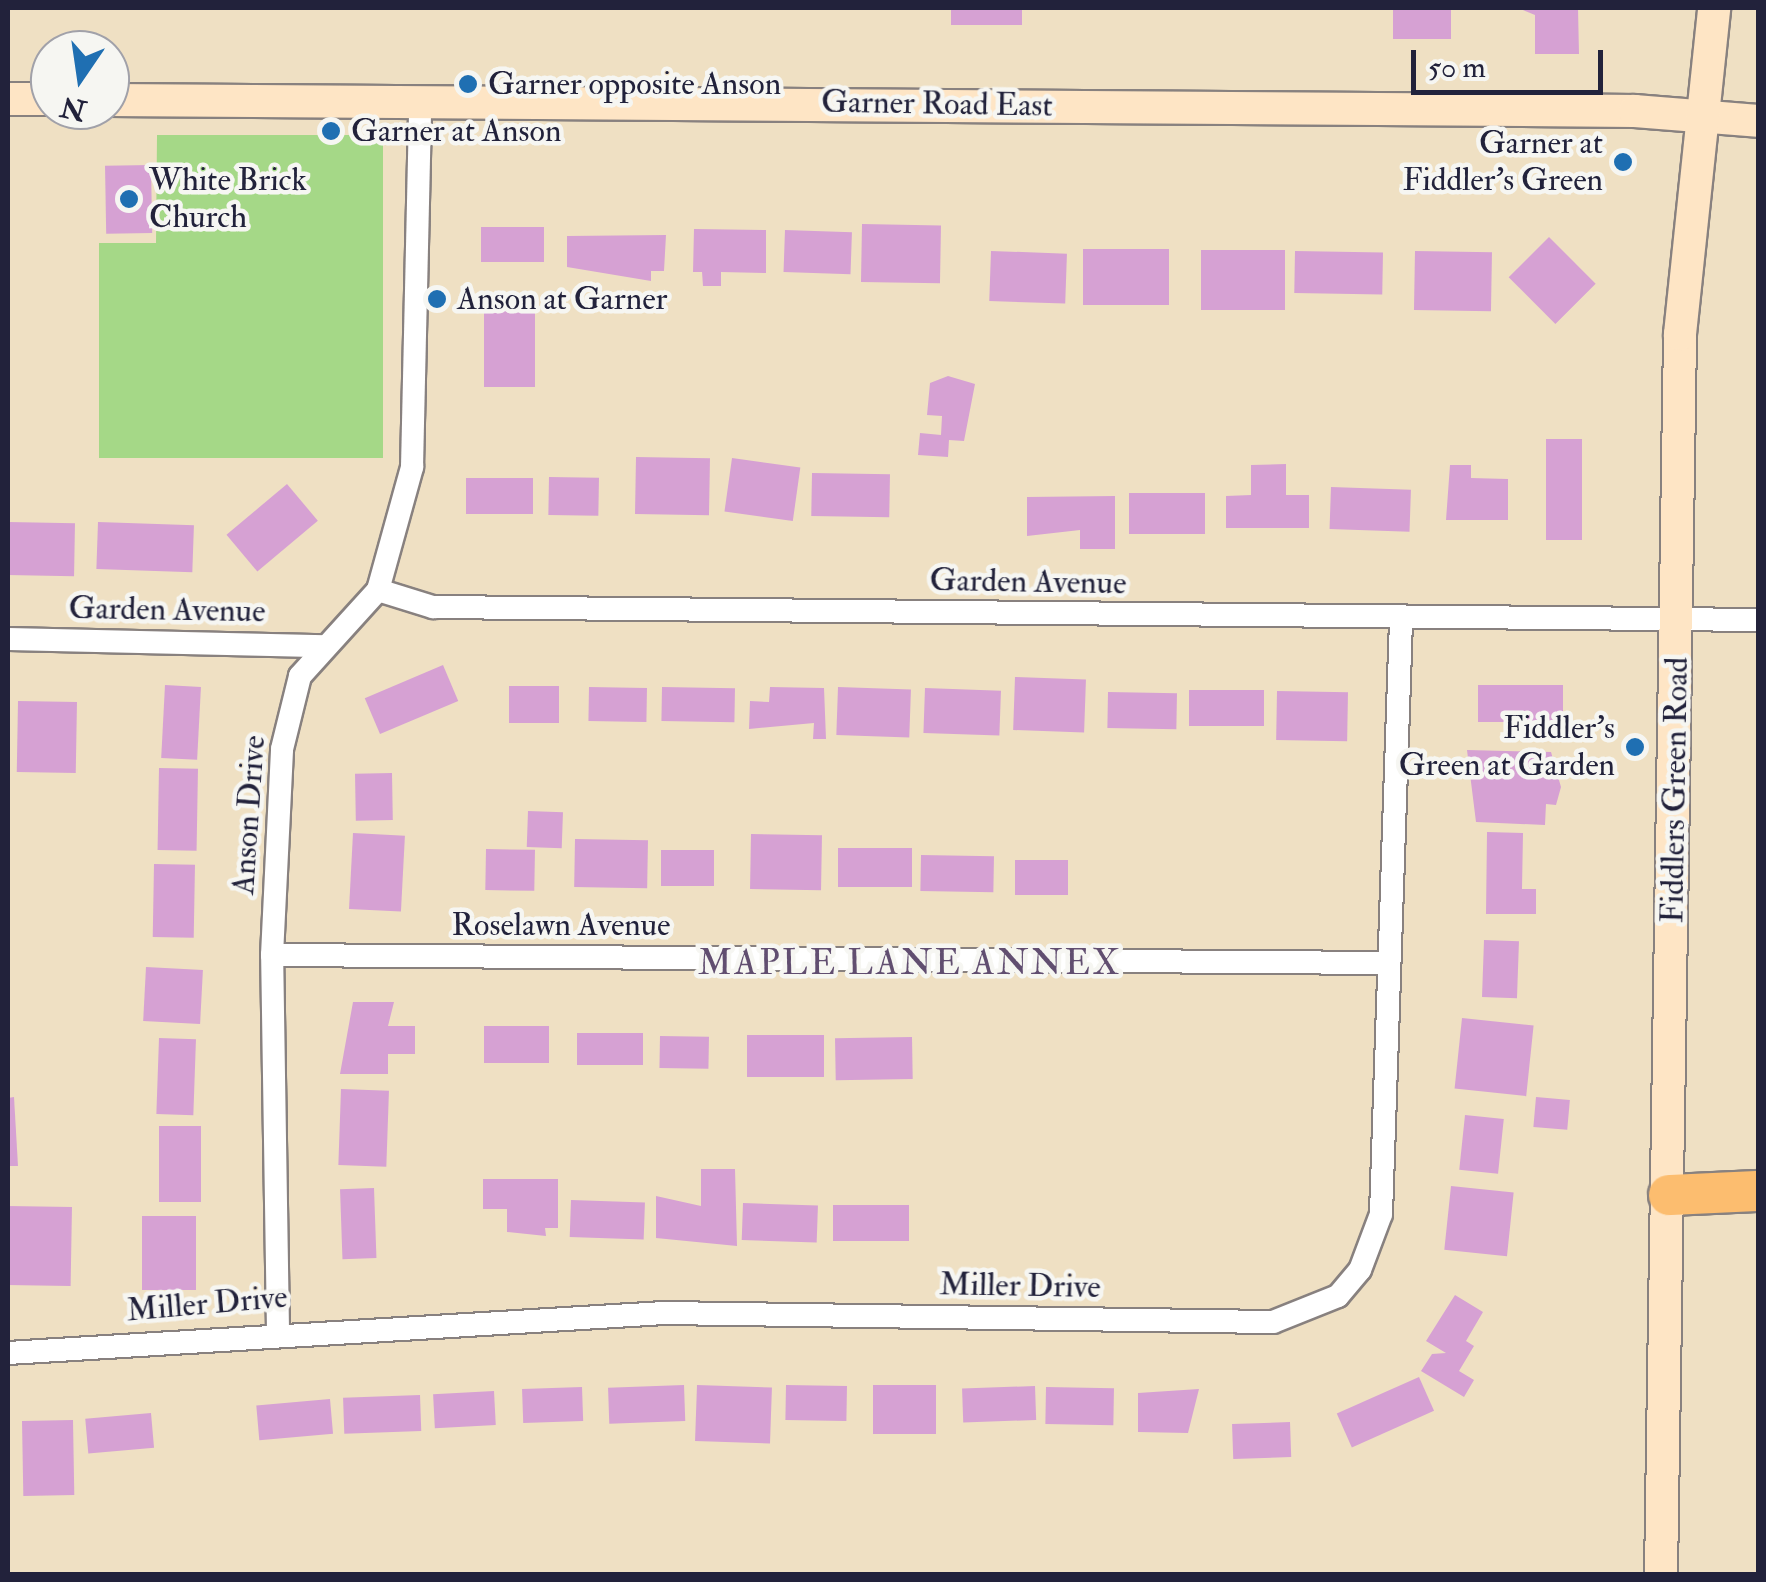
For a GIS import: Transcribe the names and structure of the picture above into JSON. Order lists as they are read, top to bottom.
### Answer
{
  "streets": {
    "main road": ["Garner Road East", "Fiddlers Green Road"],
    "street": [
      "Garden Avenue",
      "Anson Drive",
      "Roselawn Avenue",
      "Miller Drive"
    ]
  },
  "crossings": [
    ["Garner Road East", "Fiddlers Green Road"],
    ["Garner Road East", "Anson Drive"],
    ["Garden Avenue", "Fiddlers Green Road"],
    ["Garden Avenue", "Anson Drive"],
    ["Garden Avenue", "Miller Drive"],
    ["Anson Drive", "Roselawn Avenue"],
    ["Anson Drive", "Miller Drive"],
    ["Roselawn Avenue", "Miller Drive"]
  ],
  "districts": ["MAPLE LANE ANNEX"],
  "places": [
    "Garner opposite Anson",
    "Garner at Anson",
    "Garner at Fiddler's Green",
    "White Brick Church",
    "Anson at Garner",
    "Fiddler's Green at Garden"
  ],
  "scale_bar": "50 m",
  "north": "bottom"
}
